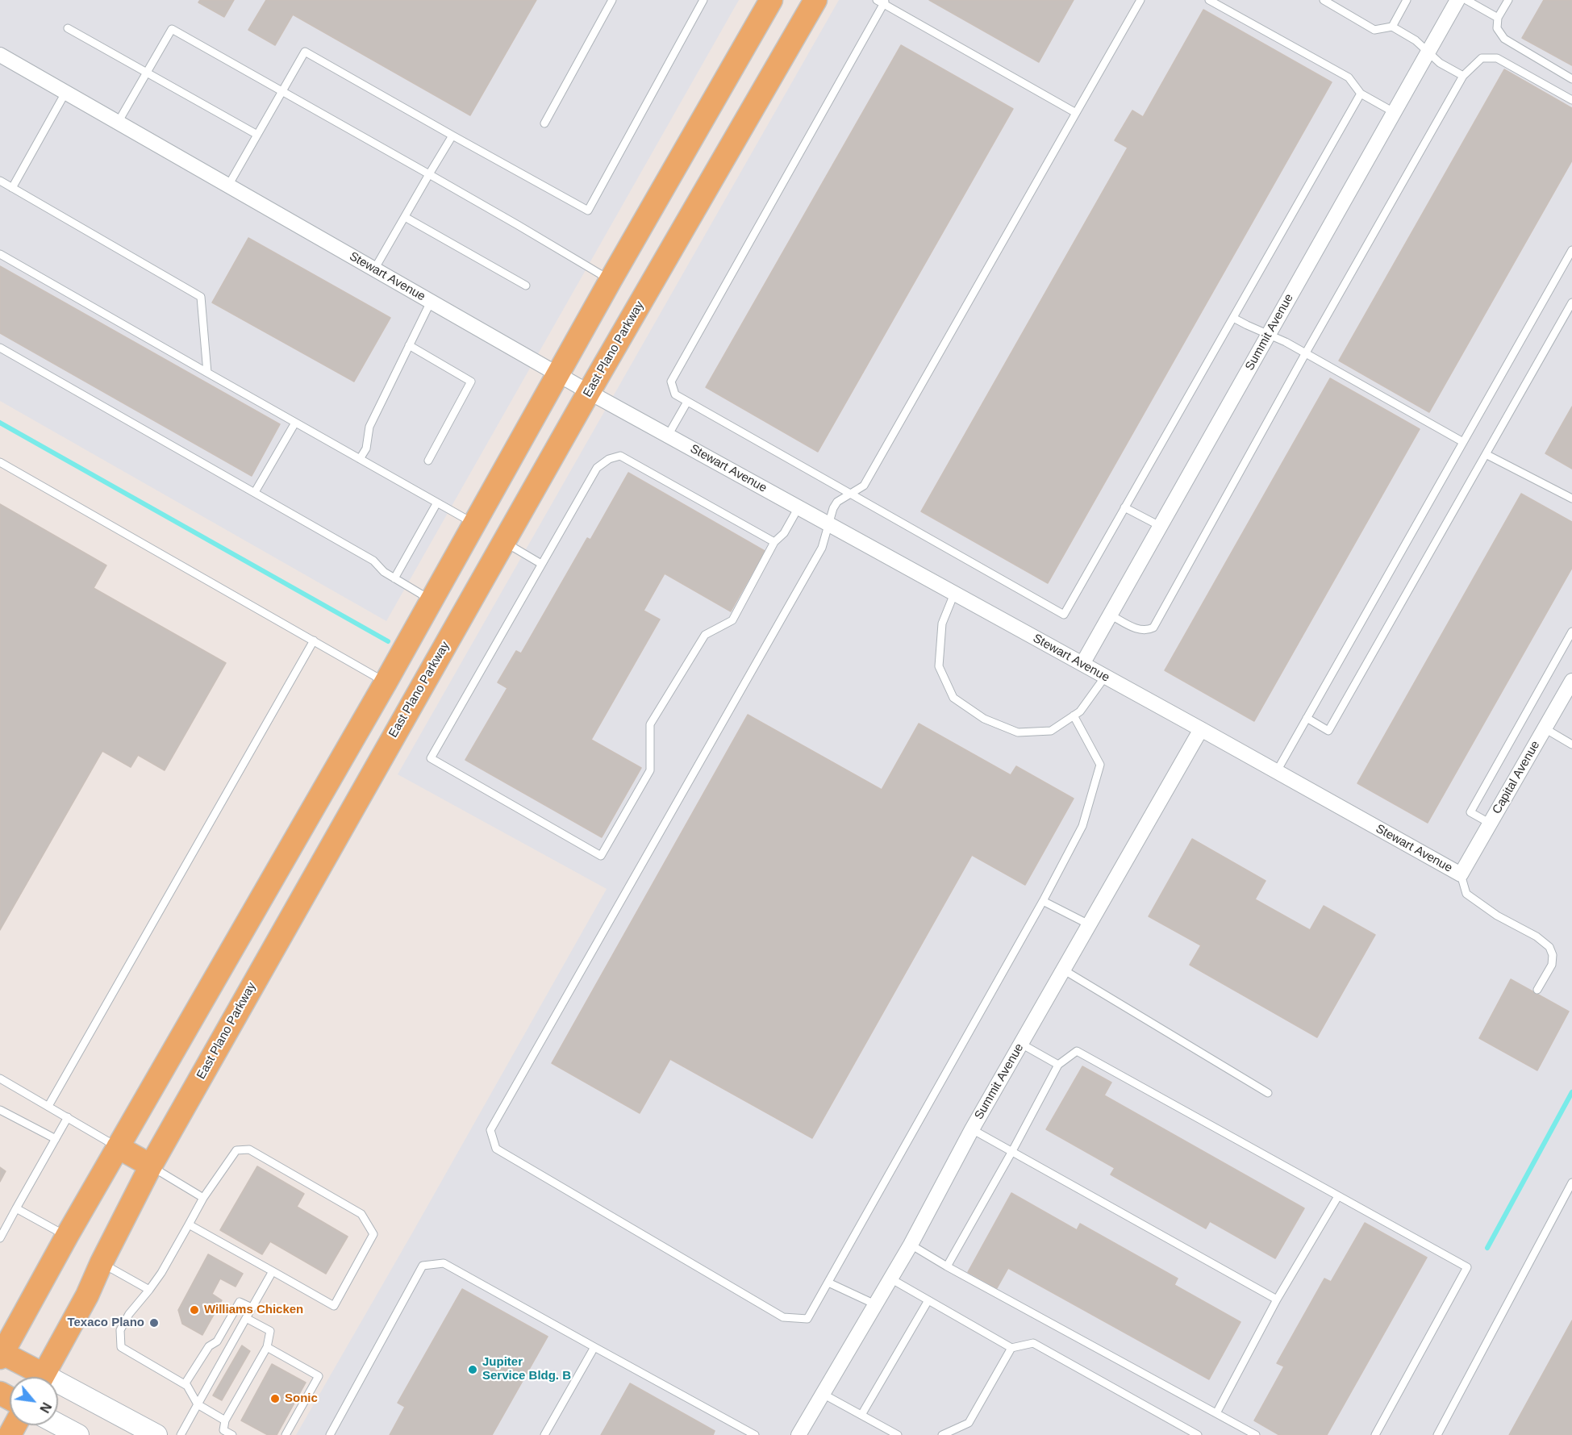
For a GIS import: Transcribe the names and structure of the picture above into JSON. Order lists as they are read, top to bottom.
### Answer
{
  "streets": {
    "main road": ["East Plano Parkway"],
    "street": ["Stewart Avenue", "Summit Avenue", "Capital Avenue"]
  },
  "crossings": [
    ["Stewart Avenue", "Summit Avenue"],
    ["Stewart Avenue", "East Plano Parkway"],
    ["Stewart Avenue", "Capital Avenue"]
  ],
  "places": [
    "Williams Chicken",
    "Texaco Plano",
    "Jupiter Service Bldg. B",
    "Sonic"
  ],
  "north": "bottom right"
}
